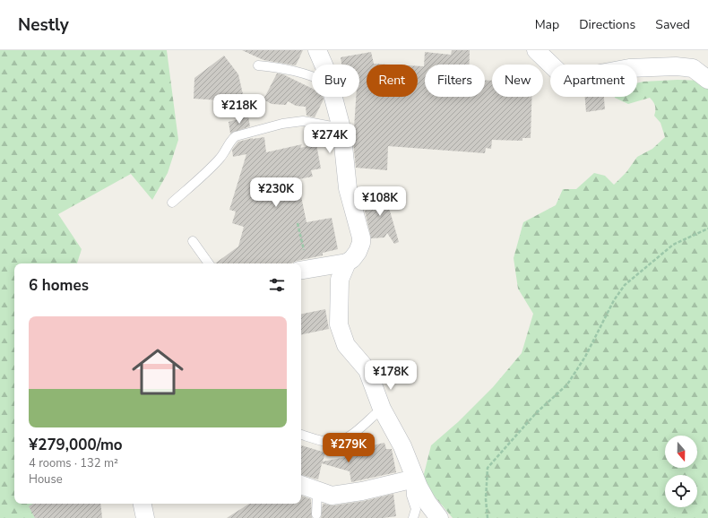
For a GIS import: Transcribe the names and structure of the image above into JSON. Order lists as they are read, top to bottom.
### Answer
{
  "north": "bottom",
  "page": {
    "header": "Nestly",
    "nav": ["Map", "Directions", "Saved"],
    "chip": [
      "Buy",
      "Rent",
      "Filters",
      "New",
      "Apartment"
    ],
    "price": [
      "¥218K",
      "¥274K",
      "¥230K",
      "¥108K",
      "¥178K",
      "¥279K"
    ],
    "heading": "6 homes",
    "list": [
      {
        "name": "¥279,000/mo",
        "note": "4 rooms · 132 m² · House"
      }
    ]
  }
}
